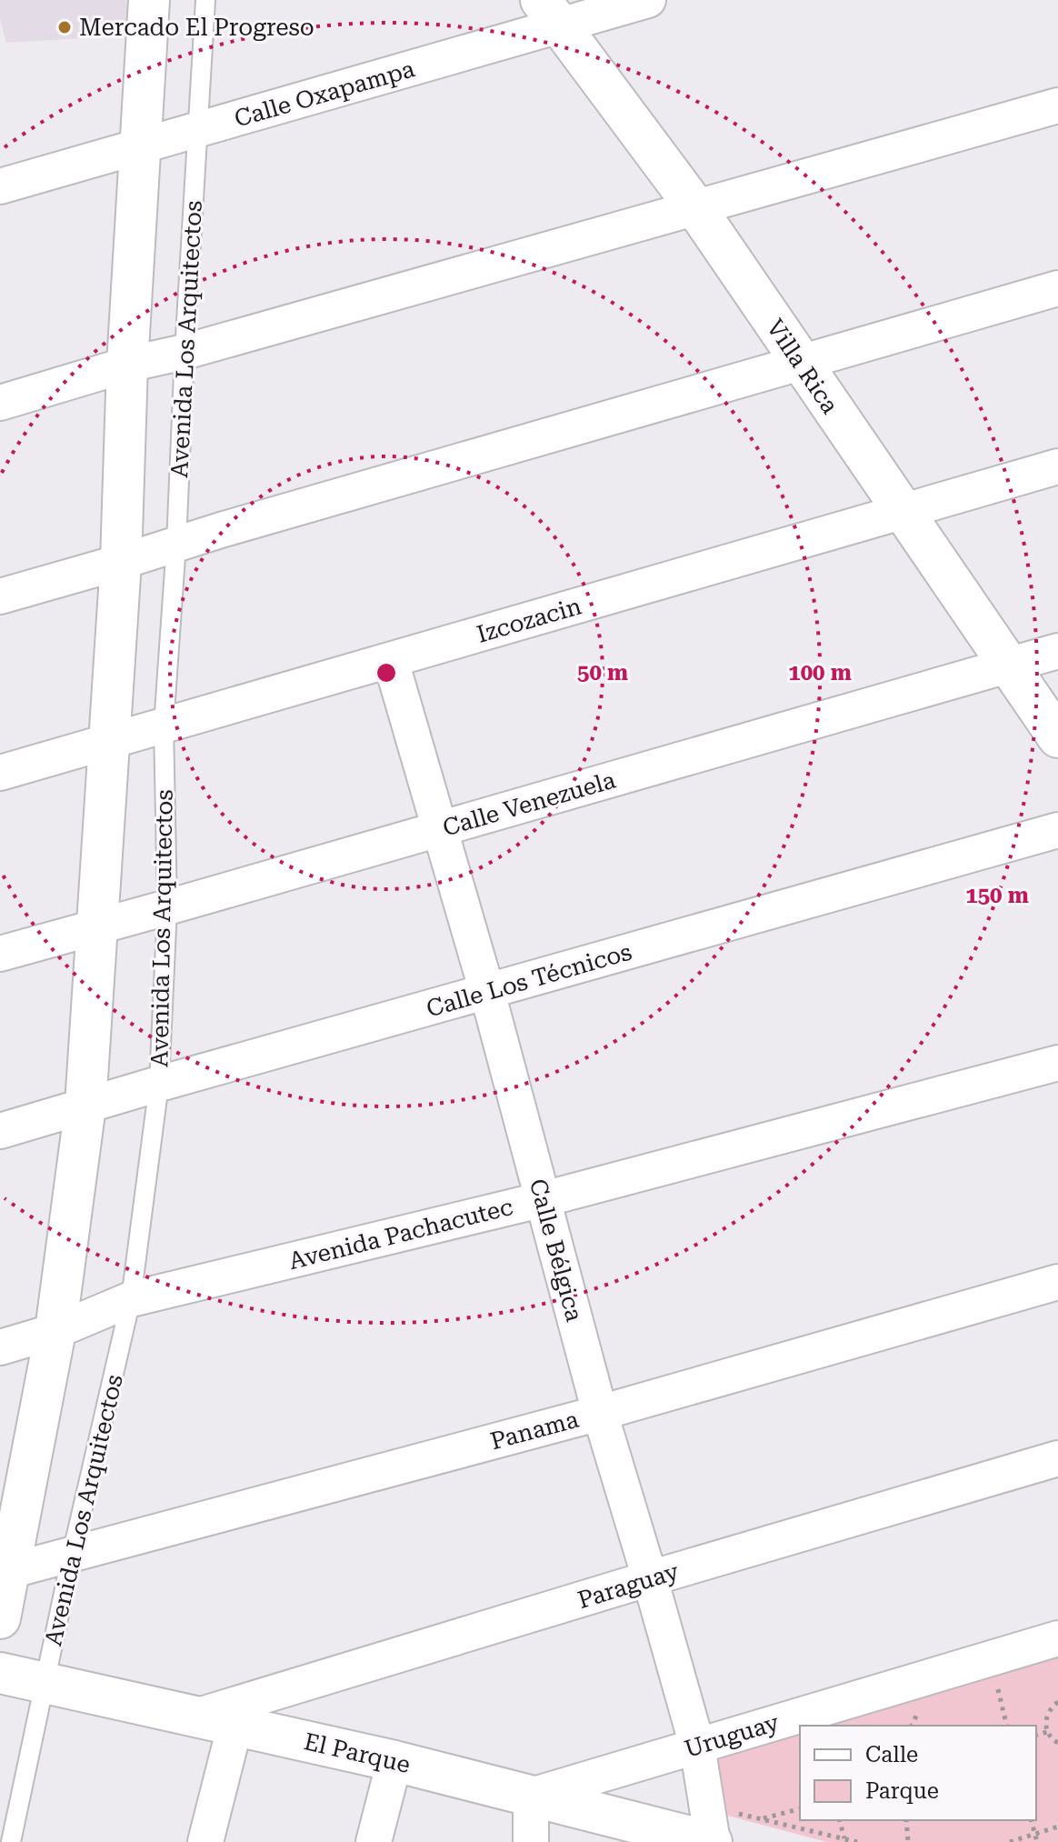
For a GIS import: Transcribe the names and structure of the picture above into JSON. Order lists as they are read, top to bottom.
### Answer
{
  "streets": {
    "main road": ["Villa Rica", "El Parque"],
    "street": [
      "Calle Oxapampa",
      "Izcozacin",
      "Calle Venezuela",
      "Calle Los Técnicos",
      "Avenida Pachacutec",
      "Calle Bélgica",
      "Panama",
      "Paraguay",
      "Uruguay"
    ],
    "lane": ["Avenida Los Arquitectos"]
  },
  "crossings": [
    ["Calle Oxapampa", "Avenida Los Arquitectos"],
    ["Calle Oxapampa", "Villa Rica"],
    ["Avenida Los Arquitectos", "Izcozacin"],
    ["Avenida Los Arquitectos", "Calle Venezuela"],
    ["Avenida Los Arquitectos", "Calle Los Técnicos"],
    ["Avenida Los Arquitectos", "Avenida Pachacutec"],
    ["Avenida Los Arquitectos", "Panama"],
    ["Avenida Los Arquitectos", "El Parque"],
    ["Villa Rica", "Izcozacin"],
    ["Villa Rica", "Calle Venezuela"],
    ["Izcozacin", "Calle Bélgica"],
    ["Calle Venezuela", "Calle Bélgica"],
    ["Calle Los Técnicos", "Calle Bélgica"],
    ["Avenida Pachacutec", "Calle Bélgica"],
    ["Calle Bélgica", "Panama"],
    ["Calle Bélgica", "Paraguay"],
    ["Calle Bélgica", "Uruguay"],
    ["Calle Bélgica", "El Parque"],
    ["Paraguay", "El Parque"],
    ["Uruguay", "El Parque"]
  ],
  "places": ["Mercado El Progreso"],
  "legend": ["Calle", "Parque"],
  "rings": ["50 m", "100 m", "150 m"]
}
